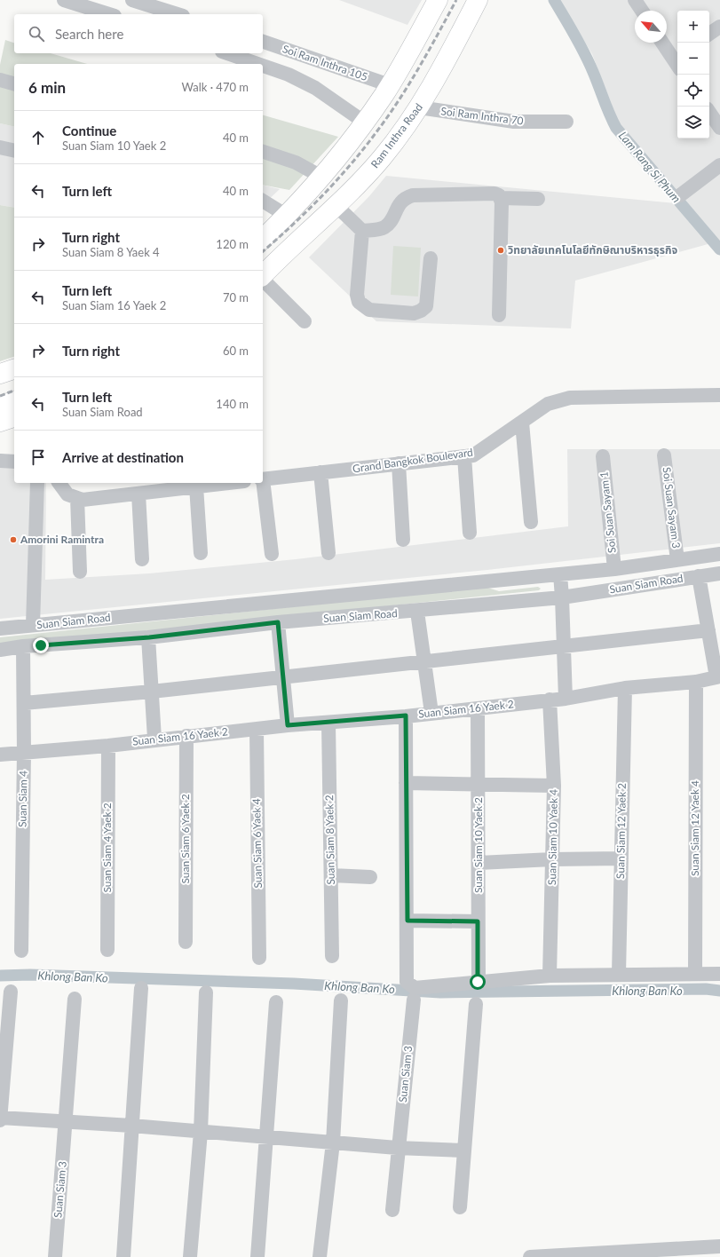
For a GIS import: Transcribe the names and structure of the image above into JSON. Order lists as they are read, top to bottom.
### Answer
{
  "streets": {
    "highway": ["Ram Inthra Road"],
    "street": [
      "Soi Ram Inthra 105",
      "Soi Ram Inthra 70",
      "Grand Bangkok Boulevard",
      "Soi Suan Sayam 3",
      "Soi Suan Sayam 1",
      "Suan Siam Road",
      "Suan Siam 16 Yaek 2",
      "Suan Siam 4",
      "Suan Siam 12 Yaek 4",
      "Suan Siam 12 Yaek 2",
      "Suan Siam 10 Yaek 4",
      "Suan Siam 6 Yaek 2",
      "Suan Siam 8 Yaek 2",
      "Suan Siam 6 Yaek 4",
      "Suan Siam 10 Yaek 2",
      "Suan Siam 4 Yaek 2",
      "Suan Siam 3"
    ]
  },
  "crossings": [
    ["Soi Ram Inthra 70", "Ram Inthra Road"],
    ["Soi Suan Sayam 3", "Suan Siam Road"],
    ["Soi Suan Sayam 1", "Suan Siam Road"],
    ["Suan Siam Road", "Suan Siam 4"],
    ["Suan Siam 16 Yaek 2", "Suan Siam 4"],
    ["Suan Siam 16 Yaek 2", "Suan Siam 12 Yaek 4"],
    ["Suan Siam 16 Yaek 2", "Suan Siam 12 Yaek 2"],
    ["Suan Siam 16 Yaek 2", "Suan Siam 10 Yaek 4"],
    ["Suan Siam 16 Yaek 2", "Suan Siam 6 Yaek 2"],
    ["Suan Siam 16 Yaek 2", "Suan Siam 8 Yaek 2"],
    ["Suan Siam 16 Yaek 2", "Suan Siam 6 Yaek 4"],
    ["Suan Siam 16 Yaek 2", "Suan Siam 10 Yaek 2"],
    ["Suan Siam 16 Yaek 2", "Suan Siam 4 Yaek 2"]
  ],
  "water": ["Lam Rang Si Phum", "Khlong Ban Ko"],
  "places": ["วิทยาลัยเทคโนโลยีทักษิณาบริหารธุรกิจ", "Amorini Ramintra"],
  "north": "top left",
  "page": {
    "map_buttons": ["+", "−"],
    "search": "Search here",
    "heading": ["6 min", "Walk · 470 m"],
    "list": [
      ["Continue", "Suan Siam 10 Yaek 2", "40 m"],
      ["Turn left", "40 m"],
      ["Turn right", "Suan Siam 8 Yaek 4", "120 m"],
      ["Turn left", "Suan Siam 16 Yaek 2", "70 m"],
      ["Turn right", "60 m"],
      ["Turn left", "Suan Siam Road", "140 m"],
      "Arrive at destination"
    ]
  }
}
